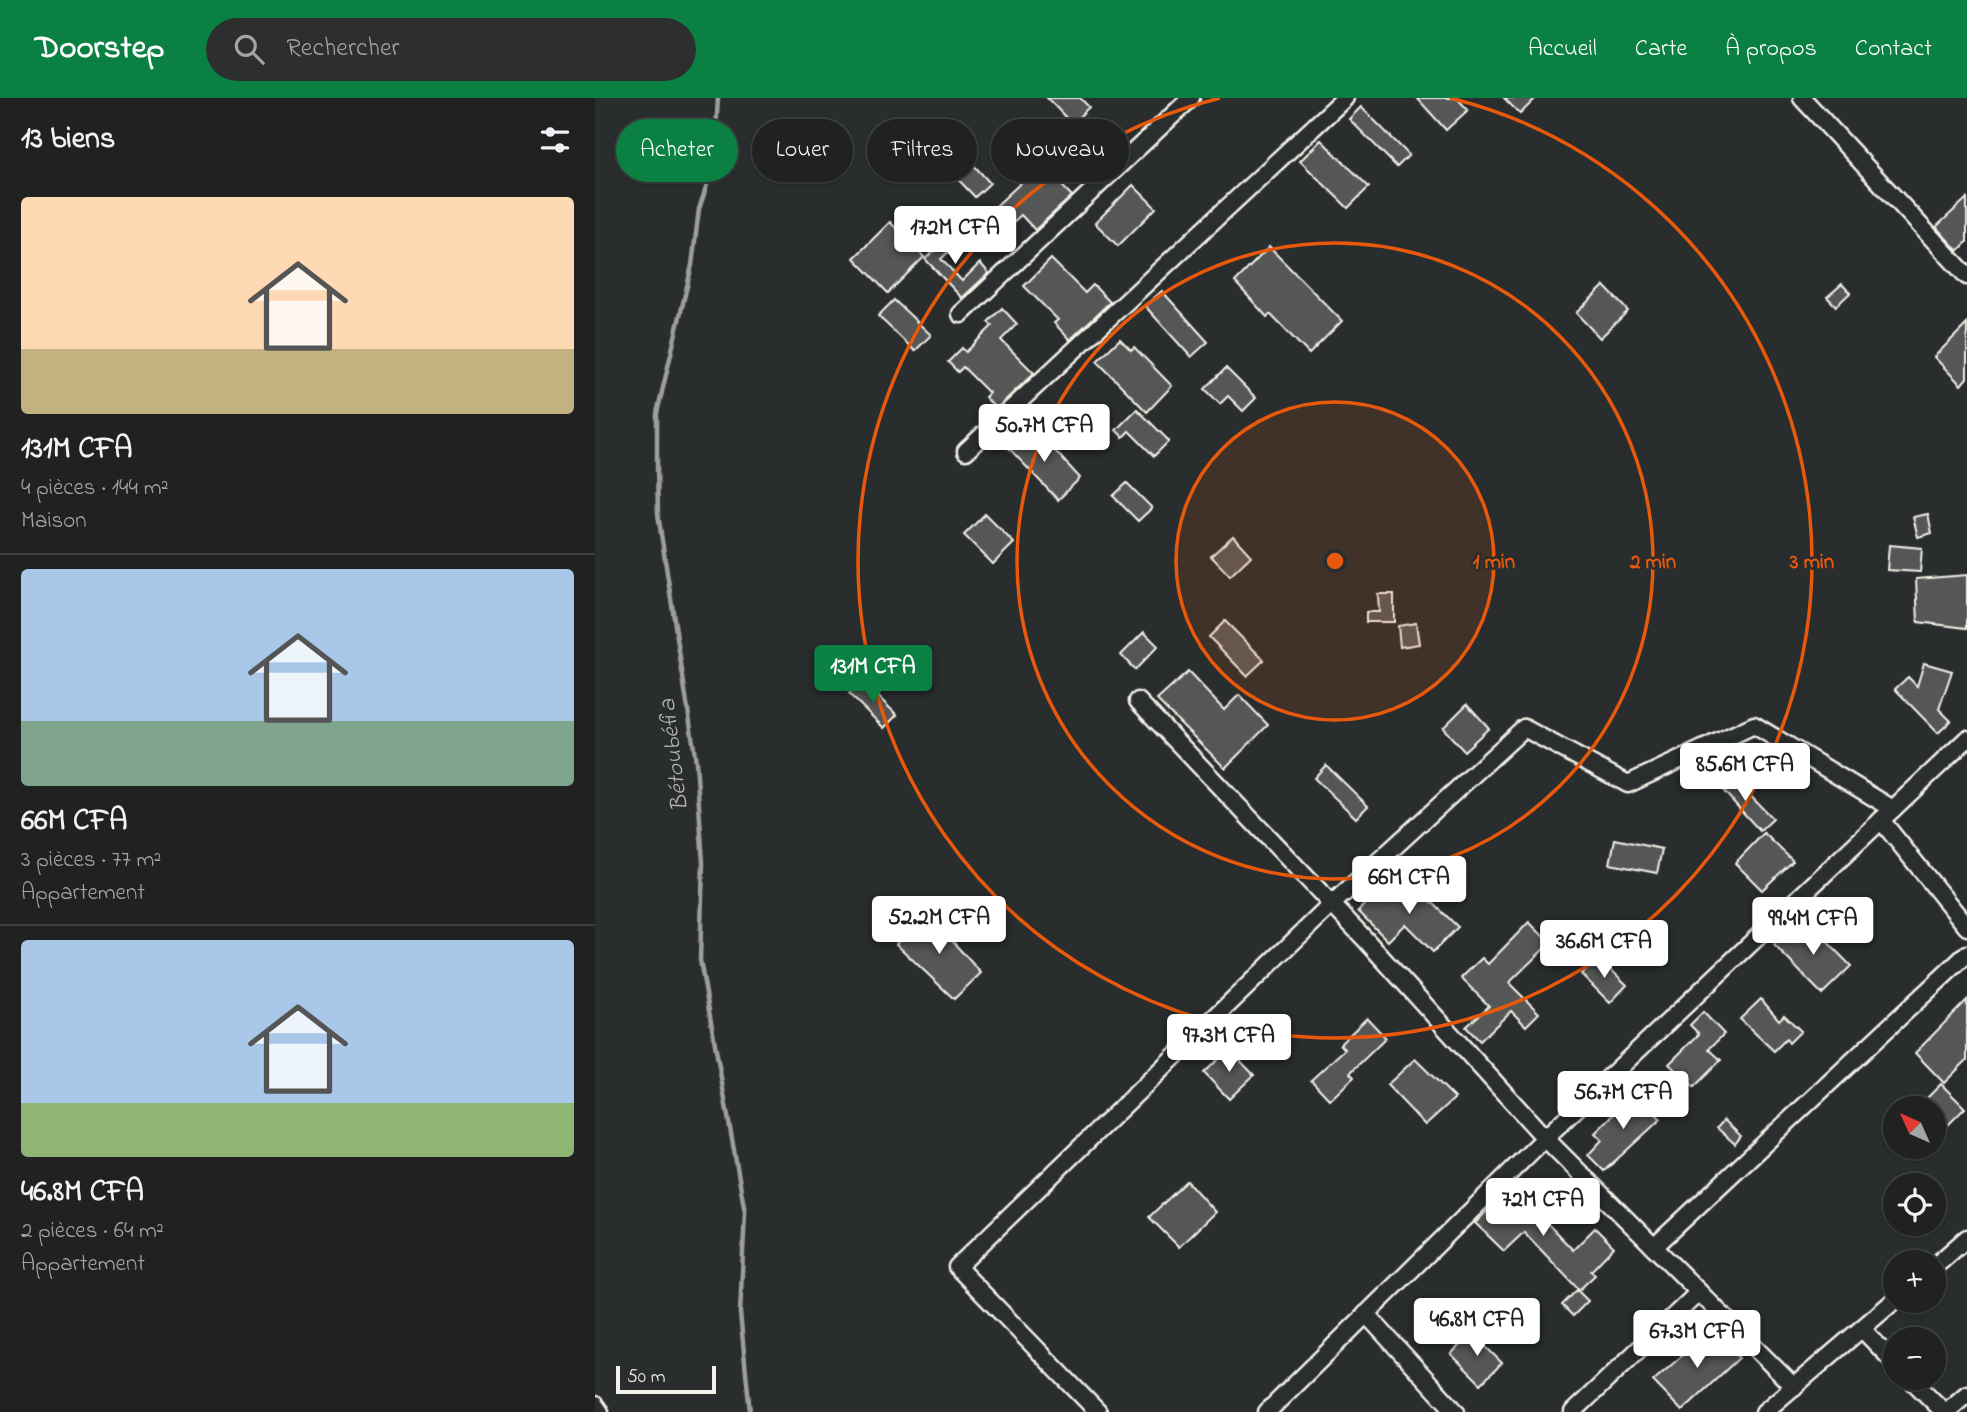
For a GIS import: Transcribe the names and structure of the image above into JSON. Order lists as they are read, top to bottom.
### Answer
{
  "water": ["Bétoubéfia"],
  "scale_bar": "50 m",
  "north": "top left",
  "page": {
    "header": "Doorstep",
    "search": "Rechercher",
    "nav": [
      "Accueil",
      "Carte",
      "À propos",
      "Contact"
    ],
    "heading": "13 biens",
    "chip": [
      "Acheter",
      "Louer",
      "Filtres",
      "Nouveau"
    ],
    "list": [
      {
        "name": "131M CFA",
        "note": "4 pièces · 144 m² · Maison"
      },
      {
        "name": "66M CFA",
        "note": "3 pièces · 77 m² · Appartement"
      },
      {
        "name": "46.8M CFA",
        "note": "2 pièces · 64 m² · Appartement"
      }
    ],
    "price": [
      "172M CFA",
      "50.7M CFA",
      "131M CFA",
      "85.6M CFA",
      "66M CFA",
      "52.2M CFA",
      "99.4M CFA",
      "36.6M CFA",
      "97.3M CFA",
      "56.7M CFA",
      "72M CFA",
      "46.8M CFA",
      "67.3M CFA"
    ],
    "map_buttons": ["+", "−"],
    "scale": "50 m"
  },
  "rings": ["1 min", "2 min", "3 min"]
}
